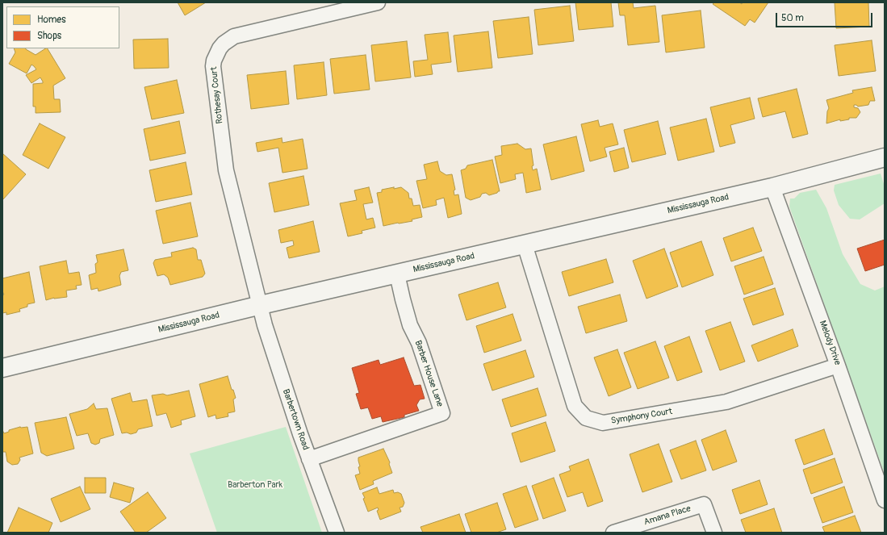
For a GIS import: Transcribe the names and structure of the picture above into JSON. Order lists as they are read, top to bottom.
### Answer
{
  "streets": {
    "main road": ["Mississauga Road"],
    "street": [
      "Rothesay Court",
      "Melody Drive",
      "Barber House Lane",
      "Symphony Court",
      "Barbertown Road",
      "Amana Place"
    ]
  },
  "crossings": [
    ["Rothesay Court", "Mississauga Road"],
    ["Rothesay Court", "Barbertown Road"],
    ["Mississauga Road", "Melody Drive"],
    ["Mississauga Road", "Barber House Lane"],
    ["Mississauga Road", "Symphony Court"],
    ["Mississauga Road", "Barbertown Road"],
    ["Melody Drive", "Symphony Court"],
    ["Barber House Lane", "Barbertown Road"]
  ],
  "parks": ["Barberton Park"],
  "legend": ["Homes", "Shops"],
  "scale_bar": "50 m"
}
